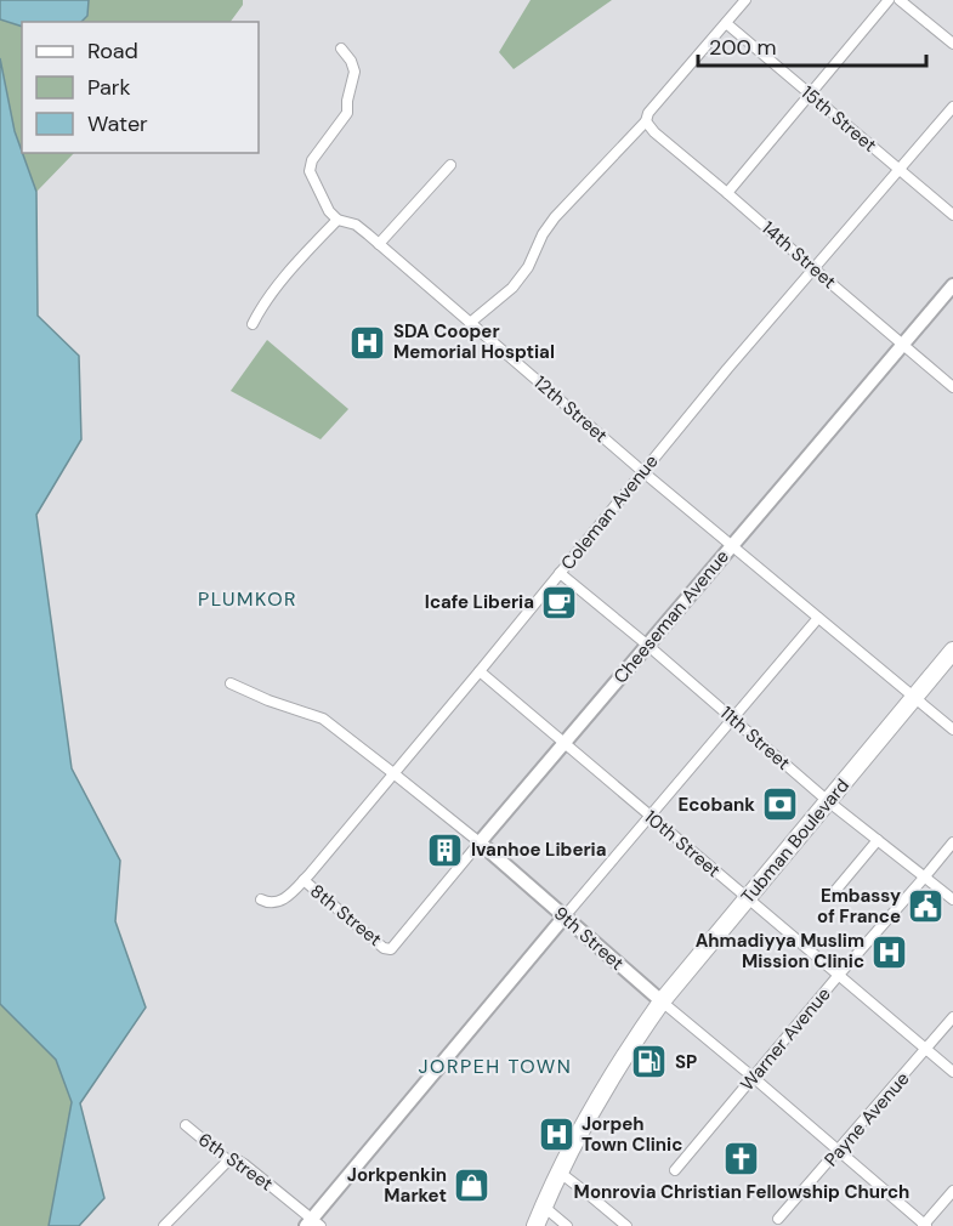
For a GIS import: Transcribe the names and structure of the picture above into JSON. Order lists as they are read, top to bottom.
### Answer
{
  "streets": {
    "highway": ["Tubman Boulevard"],
    "street": [
      "15th Street",
      "14th Street",
      "12th Street",
      "Coleman Avenue",
      "Cheeseman Avenue",
      "11th Street",
      "10th Street",
      "8th Street",
      "9th Street",
      "Warner Avenue",
      "Payne Avenue",
      "6th Street"
    ]
  },
  "crossings": [
    ["15th Street", "Coleman Avenue"],
    ["14th Street", "Coleman Avenue"],
    ["14th Street", "Cheeseman Avenue"],
    ["12th Street", "Coleman Avenue"],
    ["12th Street", "Cheeseman Avenue"],
    ["12th Street", "Tubman Boulevard"],
    ["Coleman Avenue", "11th Street"],
    ["Coleman Avenue", "10th Street"],
    ["Coleman Avenue", "8th Street"],
    ["Coleman Avenue", "9th Street"],
    ["Cheeseman Avenue", "11th Street"],
    ["Cheeseman Avenue", "10th Street"],
    ["Cheeseman Avenue", "8th Street"],
    ["Cheeseman Avenue", "9th Street"],
    ["11th Street", "Tubman Boulevard"],
    ["11th Street", "Warner Avenue"],
    ["Tubman Boulevard", "10th Street"],
    ["Tubman Boulevard", "9th Street"],
    ["10th Street", "Warner Avenue"],
    ["10th Street", "Payne Avenue"],
    ["9th Street", "Warner Avenue"],
    ["9th Street", "Payne Avenue"]
  ],
  "districts": ["PLUMKOR", "JORPEH TOWN"],
  "places": {
    "hospital": ["SDA Cooper Memorial Hosptial", "Ahmadiyya Muslim Mission Clinic", "Jorpeh Town Clinic"],
    "cafe": ["Icafe Liberia"],
    "bank": ["Ecobank"],
    "building": ["Ivanhoe Liberia"],
    "public building": ["Embassy of France"],
    "fuel station": ["SP"],
    "church": ["Monrovia Christian Fellowship Church"],
    "shop": ["Jorkpenkin Market"]
  },
  "legend": ["Road", "Park", "Water"],
  "scale_bar": "200 m"
}
